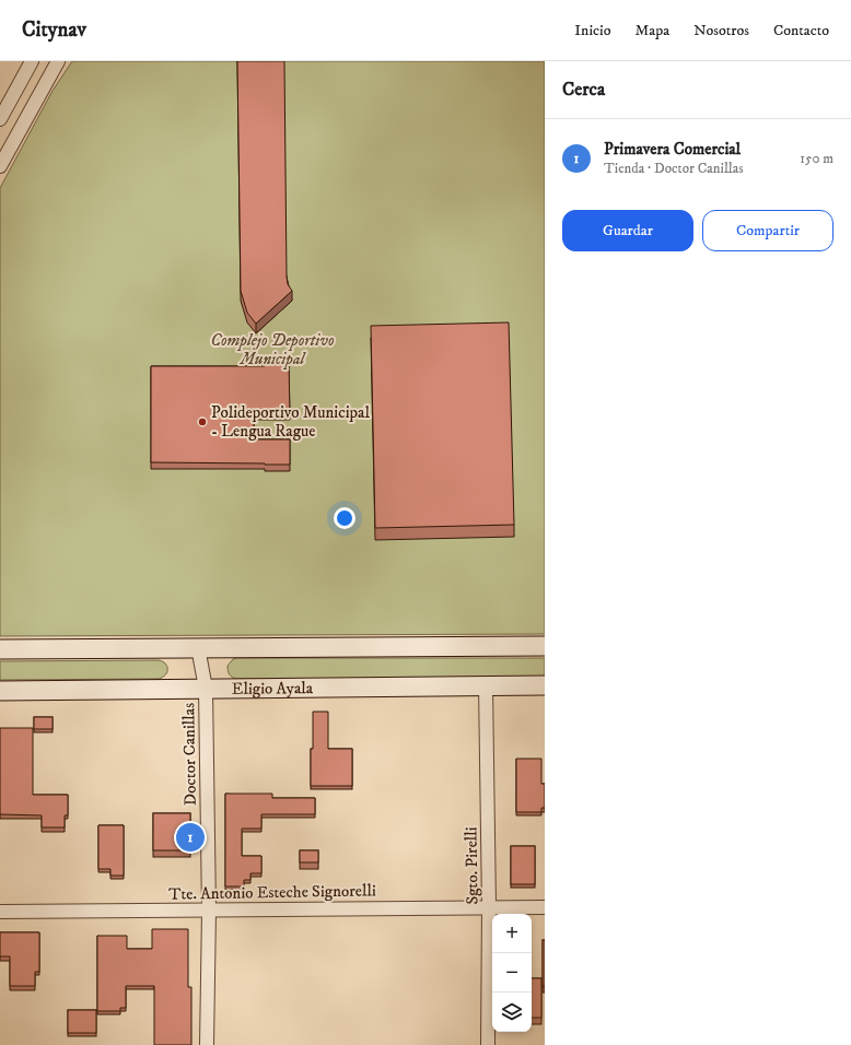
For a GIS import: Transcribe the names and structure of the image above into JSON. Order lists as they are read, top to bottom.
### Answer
{
  "streets": {
    "street": [
      "Eligio Ayala",
      "Doctor Canillas",
      "Sgto. Pirelli",
      "Tte. Antonio Esteche Signorelli"
    ]
  },
  "crossings": [
    ["Eligio Ayala", "Doctor Canillas"],
    ["Eligio Ayala", "Sgto. Pirelli"],
    ["Doctor Canillas", "Tte. Antonio Esteche Signorelli"],
    ["Sgto. Pirelli", "Tte. Antonio Esteche Signorelli"]
  ],
  "parks": ["Complejo Deportivo Municipal"],
  "places": ["Polideportivo Municipal - Lengua Rague"],
  "page": {
    "header": "Citynav",
    "nav": [
      "Inicio",
      "Mapa",
      "Nosotros",
      "Contacto"
    ],
    "heading": "Cerca",
    "list": [
      {
        "mark": "1",
        "name": "Primavera Comercial",
        "note": "Tienda · Doctor Canillas",
        "value": "150 m"
      }
    ],
    "buttons": ["Guardar", "Compartir"],
    "pins": "1",
    "map_buttons": ["+", "−"]
  }
}
